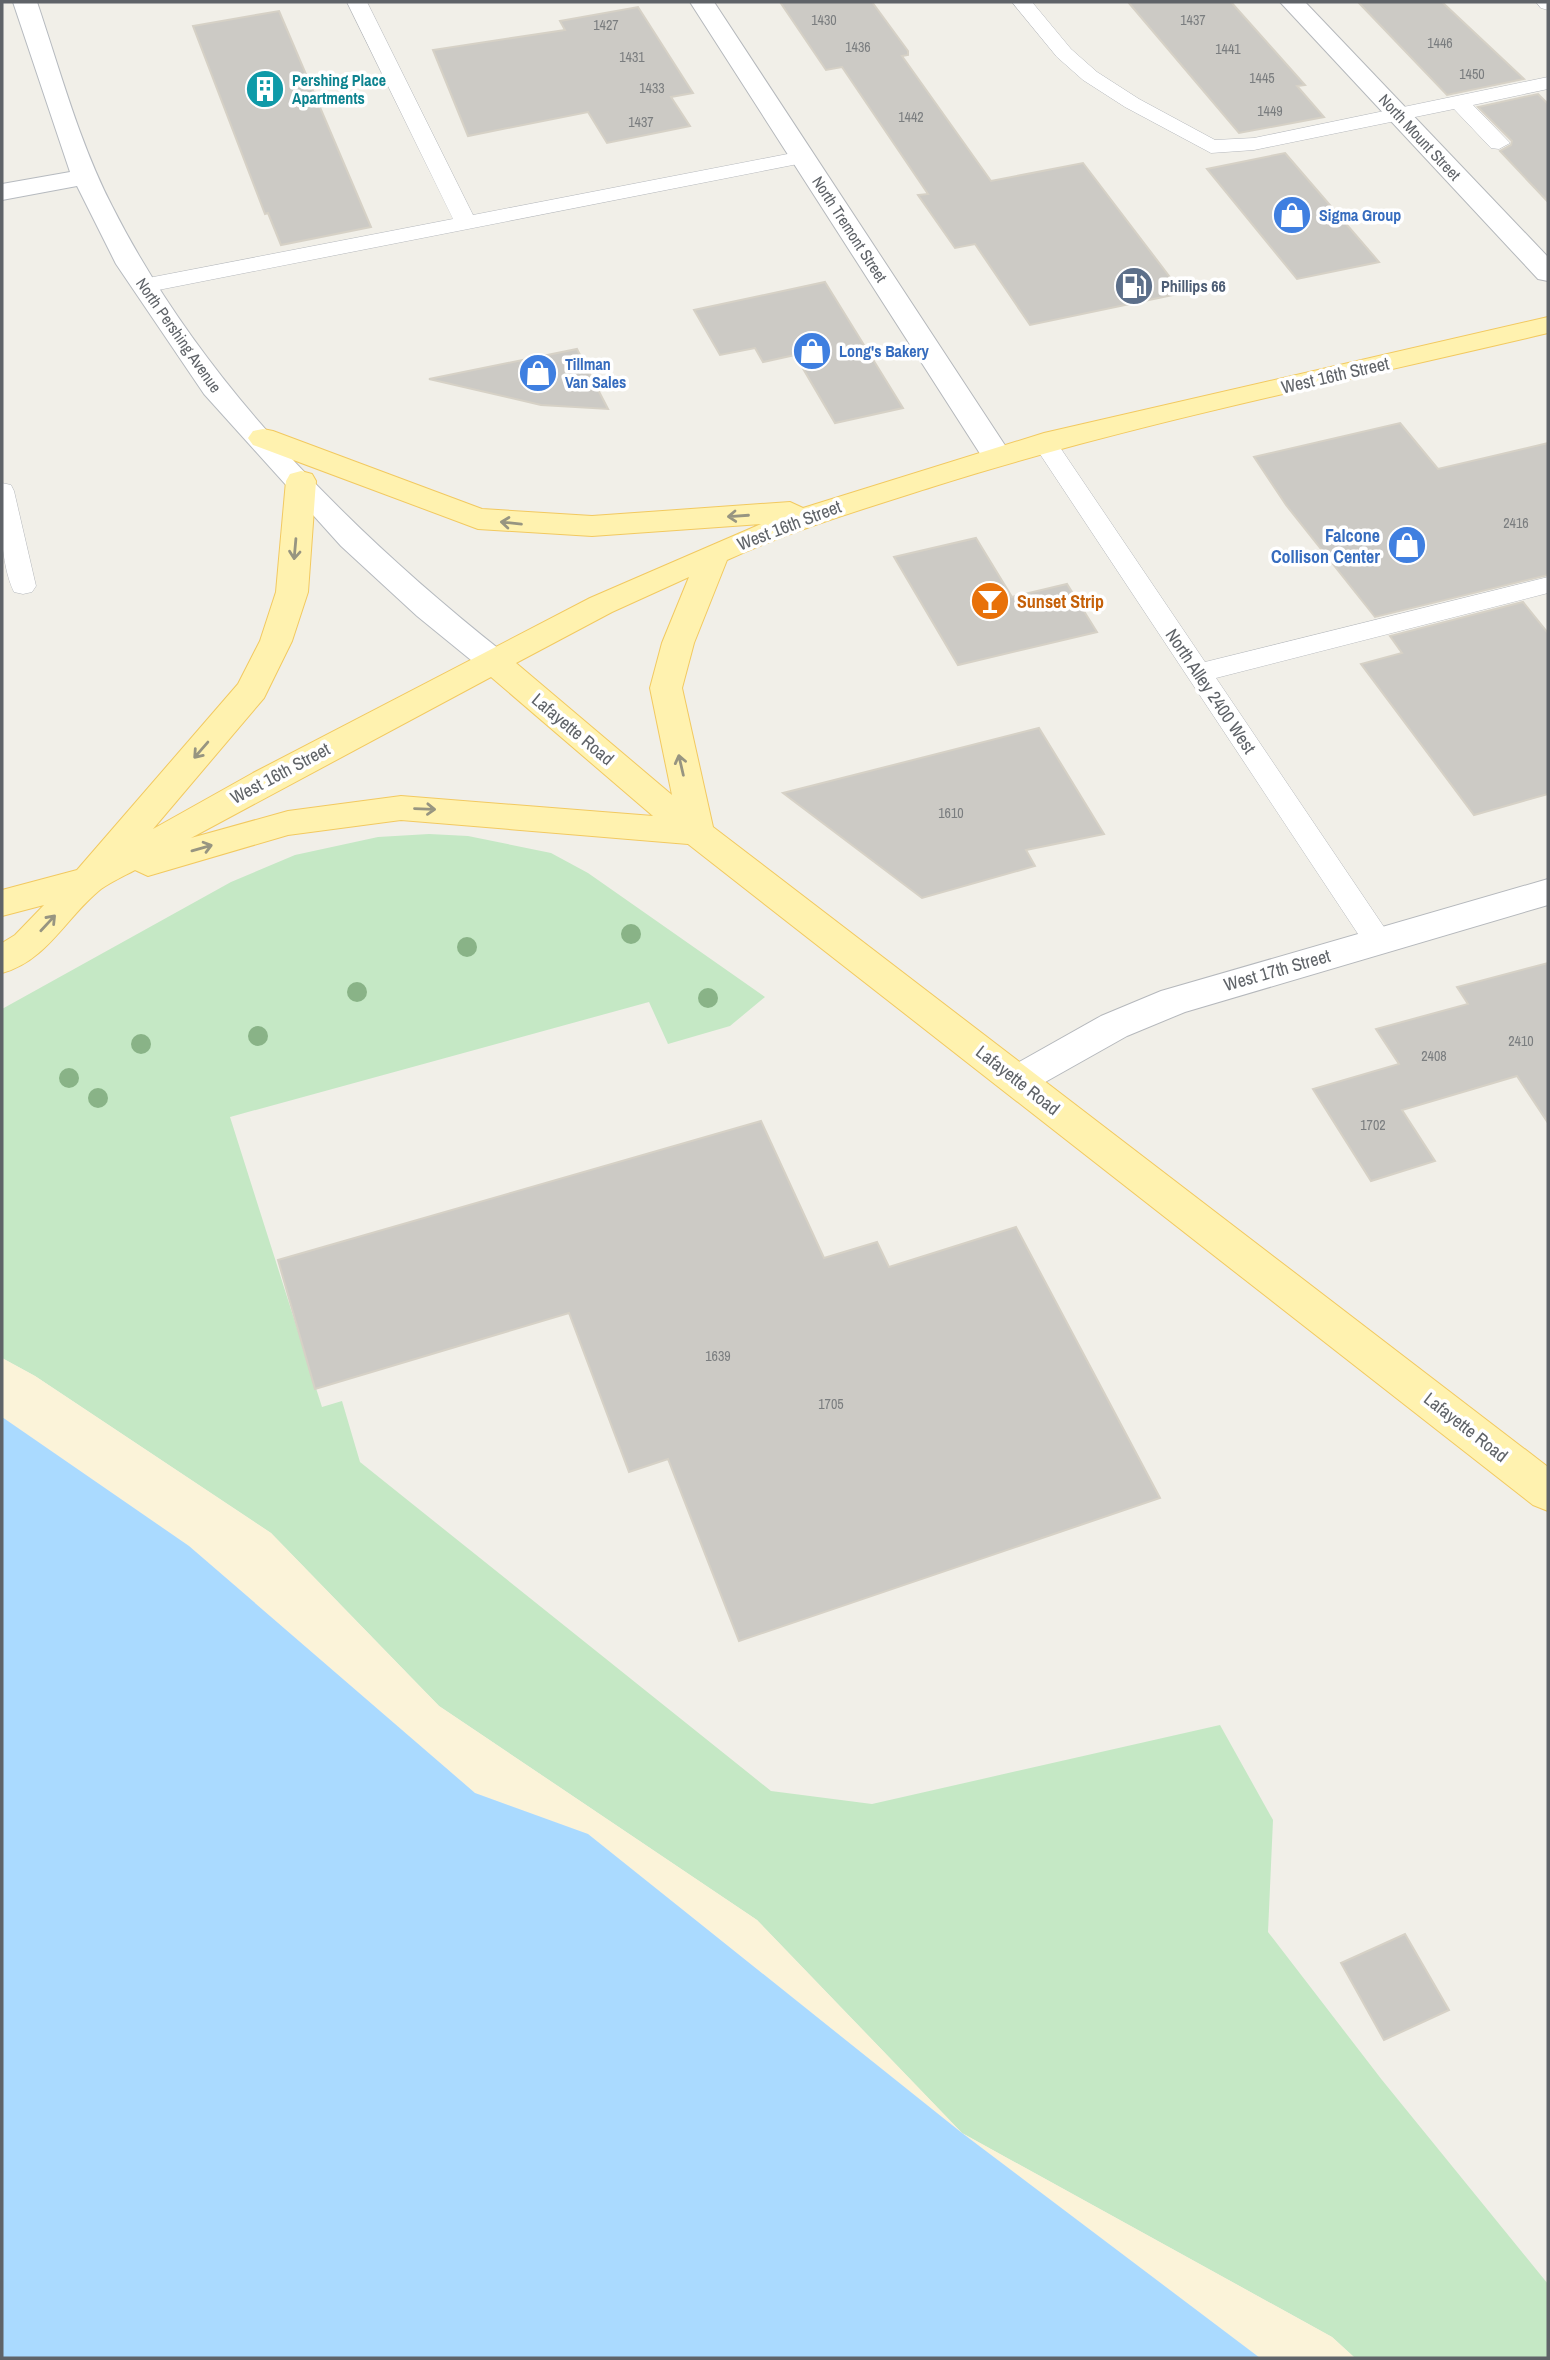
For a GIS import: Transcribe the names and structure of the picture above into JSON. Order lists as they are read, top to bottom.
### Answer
{
  "streets": {
    "main road": ["West 16th Street", "Lafayette Road"],
    "street": [
      "North Mount Street",
      "North Tremont Street",
      "North Pershing Avenue",
      "West 17th Street"
    ],
    "lane": ["North Alley 2400 West"]
  },
  "crossings": [
    ["North Tremont Street", "West 16th Street"],
    ["North Pershing Avenue", "West 16th Street"],
    ["North Pershing Avenue", "Lafayette Road"],
    ["West 16th Street", "North Alley 2400 West"],
    ["West 16th Street", "Lafayette Road"],
    ["North Alley 2400 West", "West 17th Street"],
    ["Lafayette Road", "West 17th Street"]
  ],
  "places": {
    "building": ["Pershing Place Apartments"],
    "shop": [
      "Sigma Group",
      "Long's Bakery",
      "Tillman Van Sales",
      "Falcone Collison Center"
    ],
    "fuel station": ["Phillips 66"],
    "bar": ["Sunset Strip"]
  },
  "house_numbers": [
    "1430",
    "1437",
    "1427",
    "1446",
    "1436",
    "1441",
    "1431",
    "1450",
    "1445",
    "1433",
    "1449",
    "1442",
    "1437",
    "2416",
    "1610",
    "2410",
    "2408",
    "1702",
    "1639",
    "1705"
  ]
}
